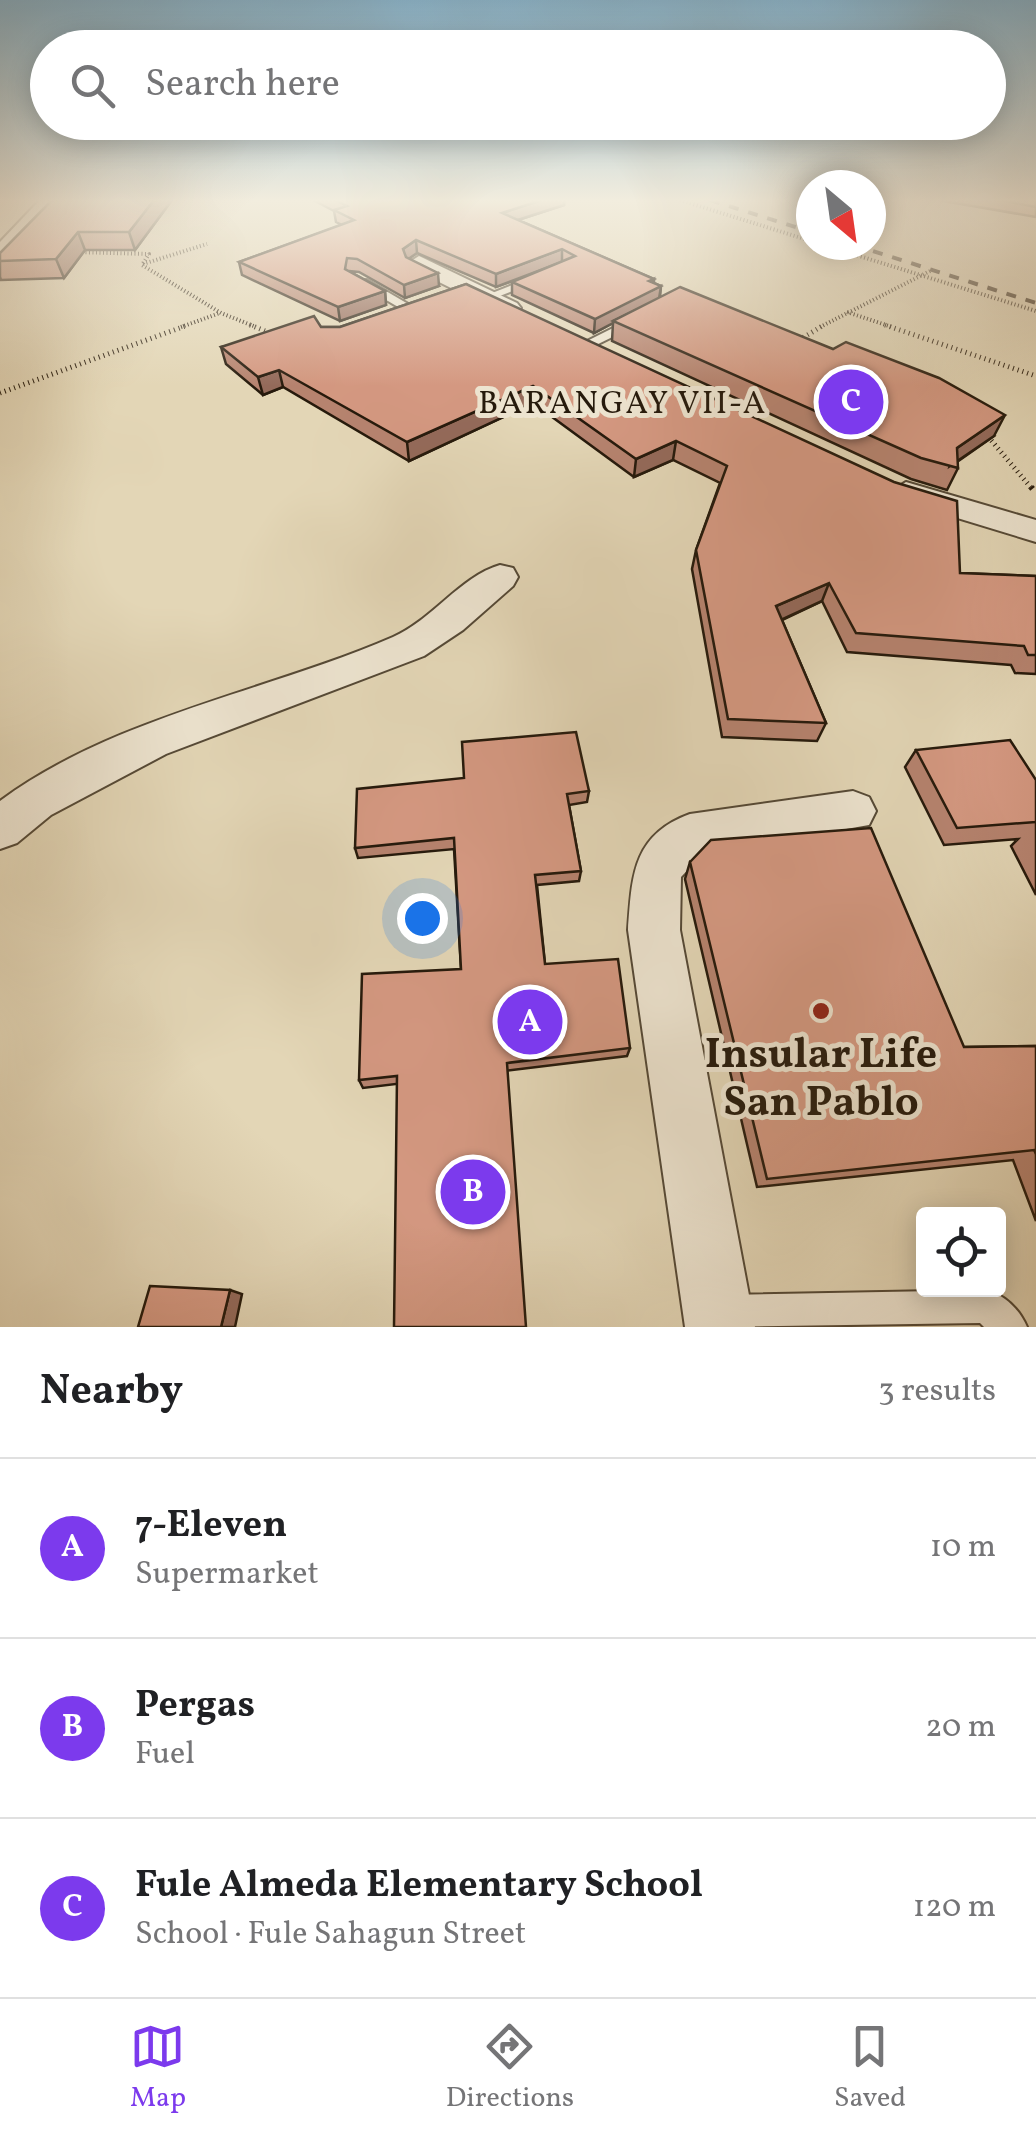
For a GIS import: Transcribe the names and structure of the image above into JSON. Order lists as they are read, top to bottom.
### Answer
{
  "districts": ["BARANGAY VII-A"],
  "places": ["Insular Life San Pablo"],
  "north": "bottom right",
  "page": {
    "search": "Search here",
    "pins": ["C", "A", "B"],
    "heading": ["Nearby", "3 results"],
    "list": [
      {
        "mark": "A",
        "name": "7-Eleven",
        "note": "Supermarket",
        "value": "10 m"
      },
      {
        "mark": "B",
        "name": "Pergas",
        "note": "Fuel",
        "value": "20 m"
      },
      {
        "mark": "C",
        "name": "Fule Almeda Elementary School",
        "note": "School · Fule Sahagun Street",
        "value": "120 m"
      }
    ],
    "nav": ["Map", "Directions", "Saved"]
  }
}
